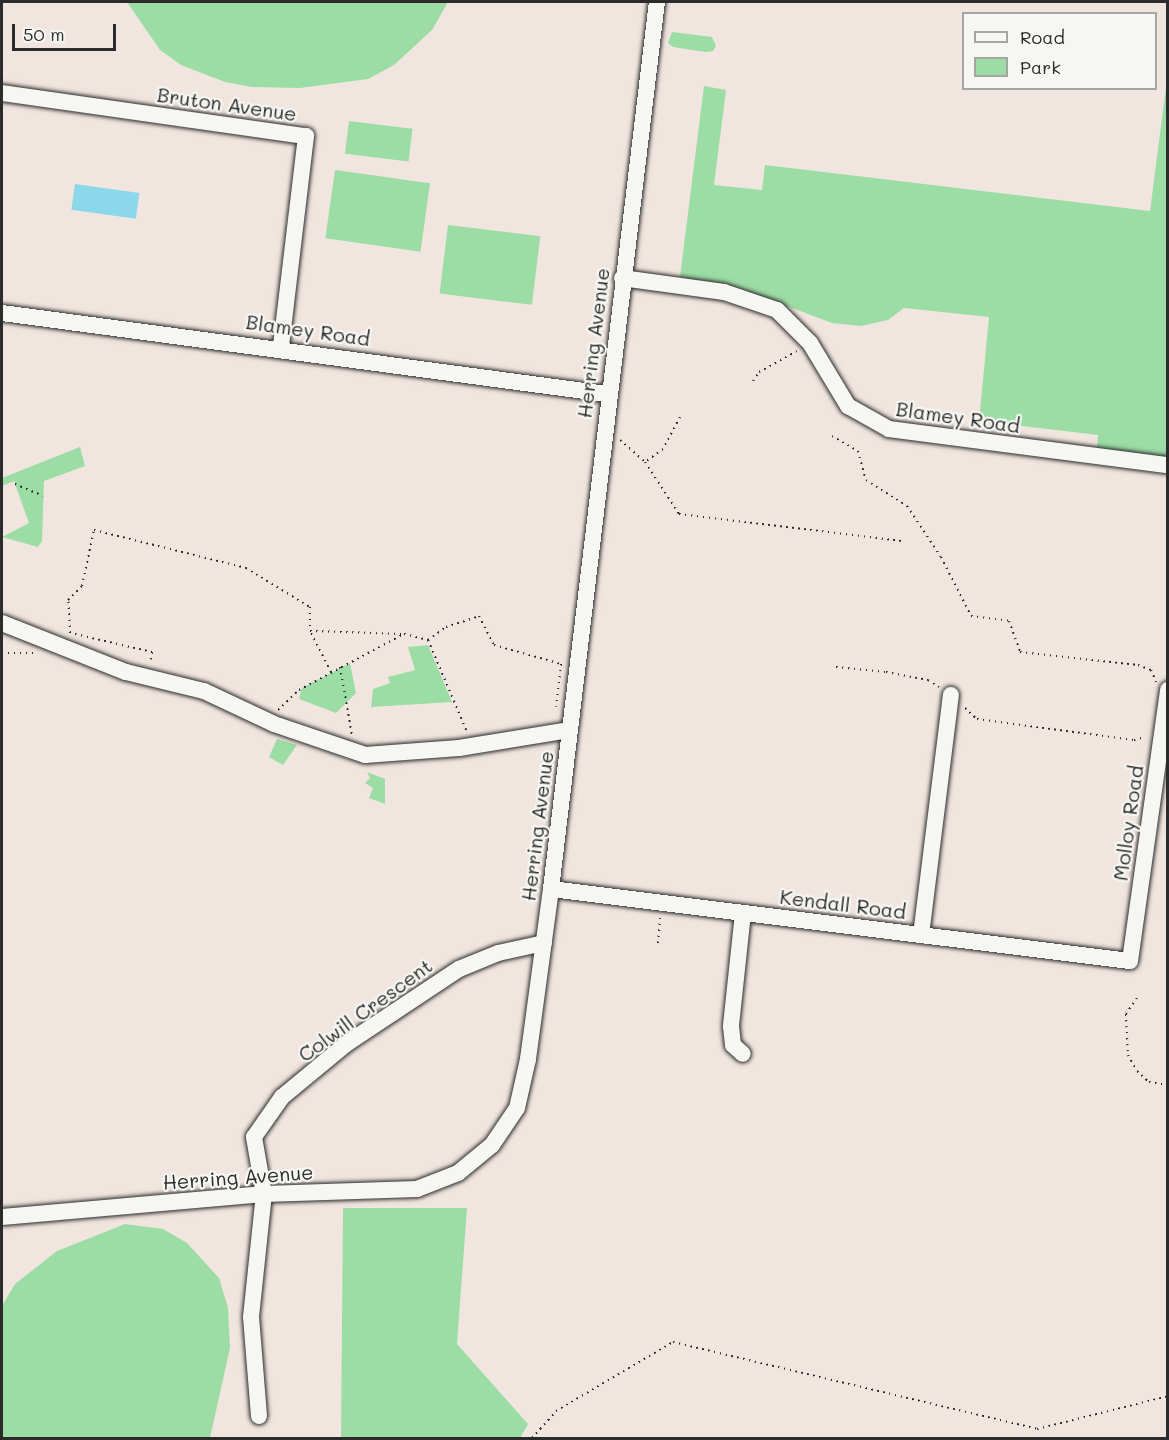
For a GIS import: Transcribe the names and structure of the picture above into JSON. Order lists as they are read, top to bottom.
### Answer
{
  "streets": {
    "street": [
      "Bruton Avenue",
      "Blamey Road",
      "Herring Avenue",
      "Molloy Road",
      "Kendall Road",
      "Colwill Crescent"
    ]
  },
  "crossings": [
    ["Bruton Avenue", "Blamey Road"],
    ["Blamey Road", "Herring Avenue"],
    ["Herring Avenue", "Kendall Road"],
    ["Herring Avenue", "Colwill Crescent"],
    ["Molloy Road", "Kendall Road"]
  ],
  "legend": ["Road", "Park"],
  "scale_bar": "50 m"
}
